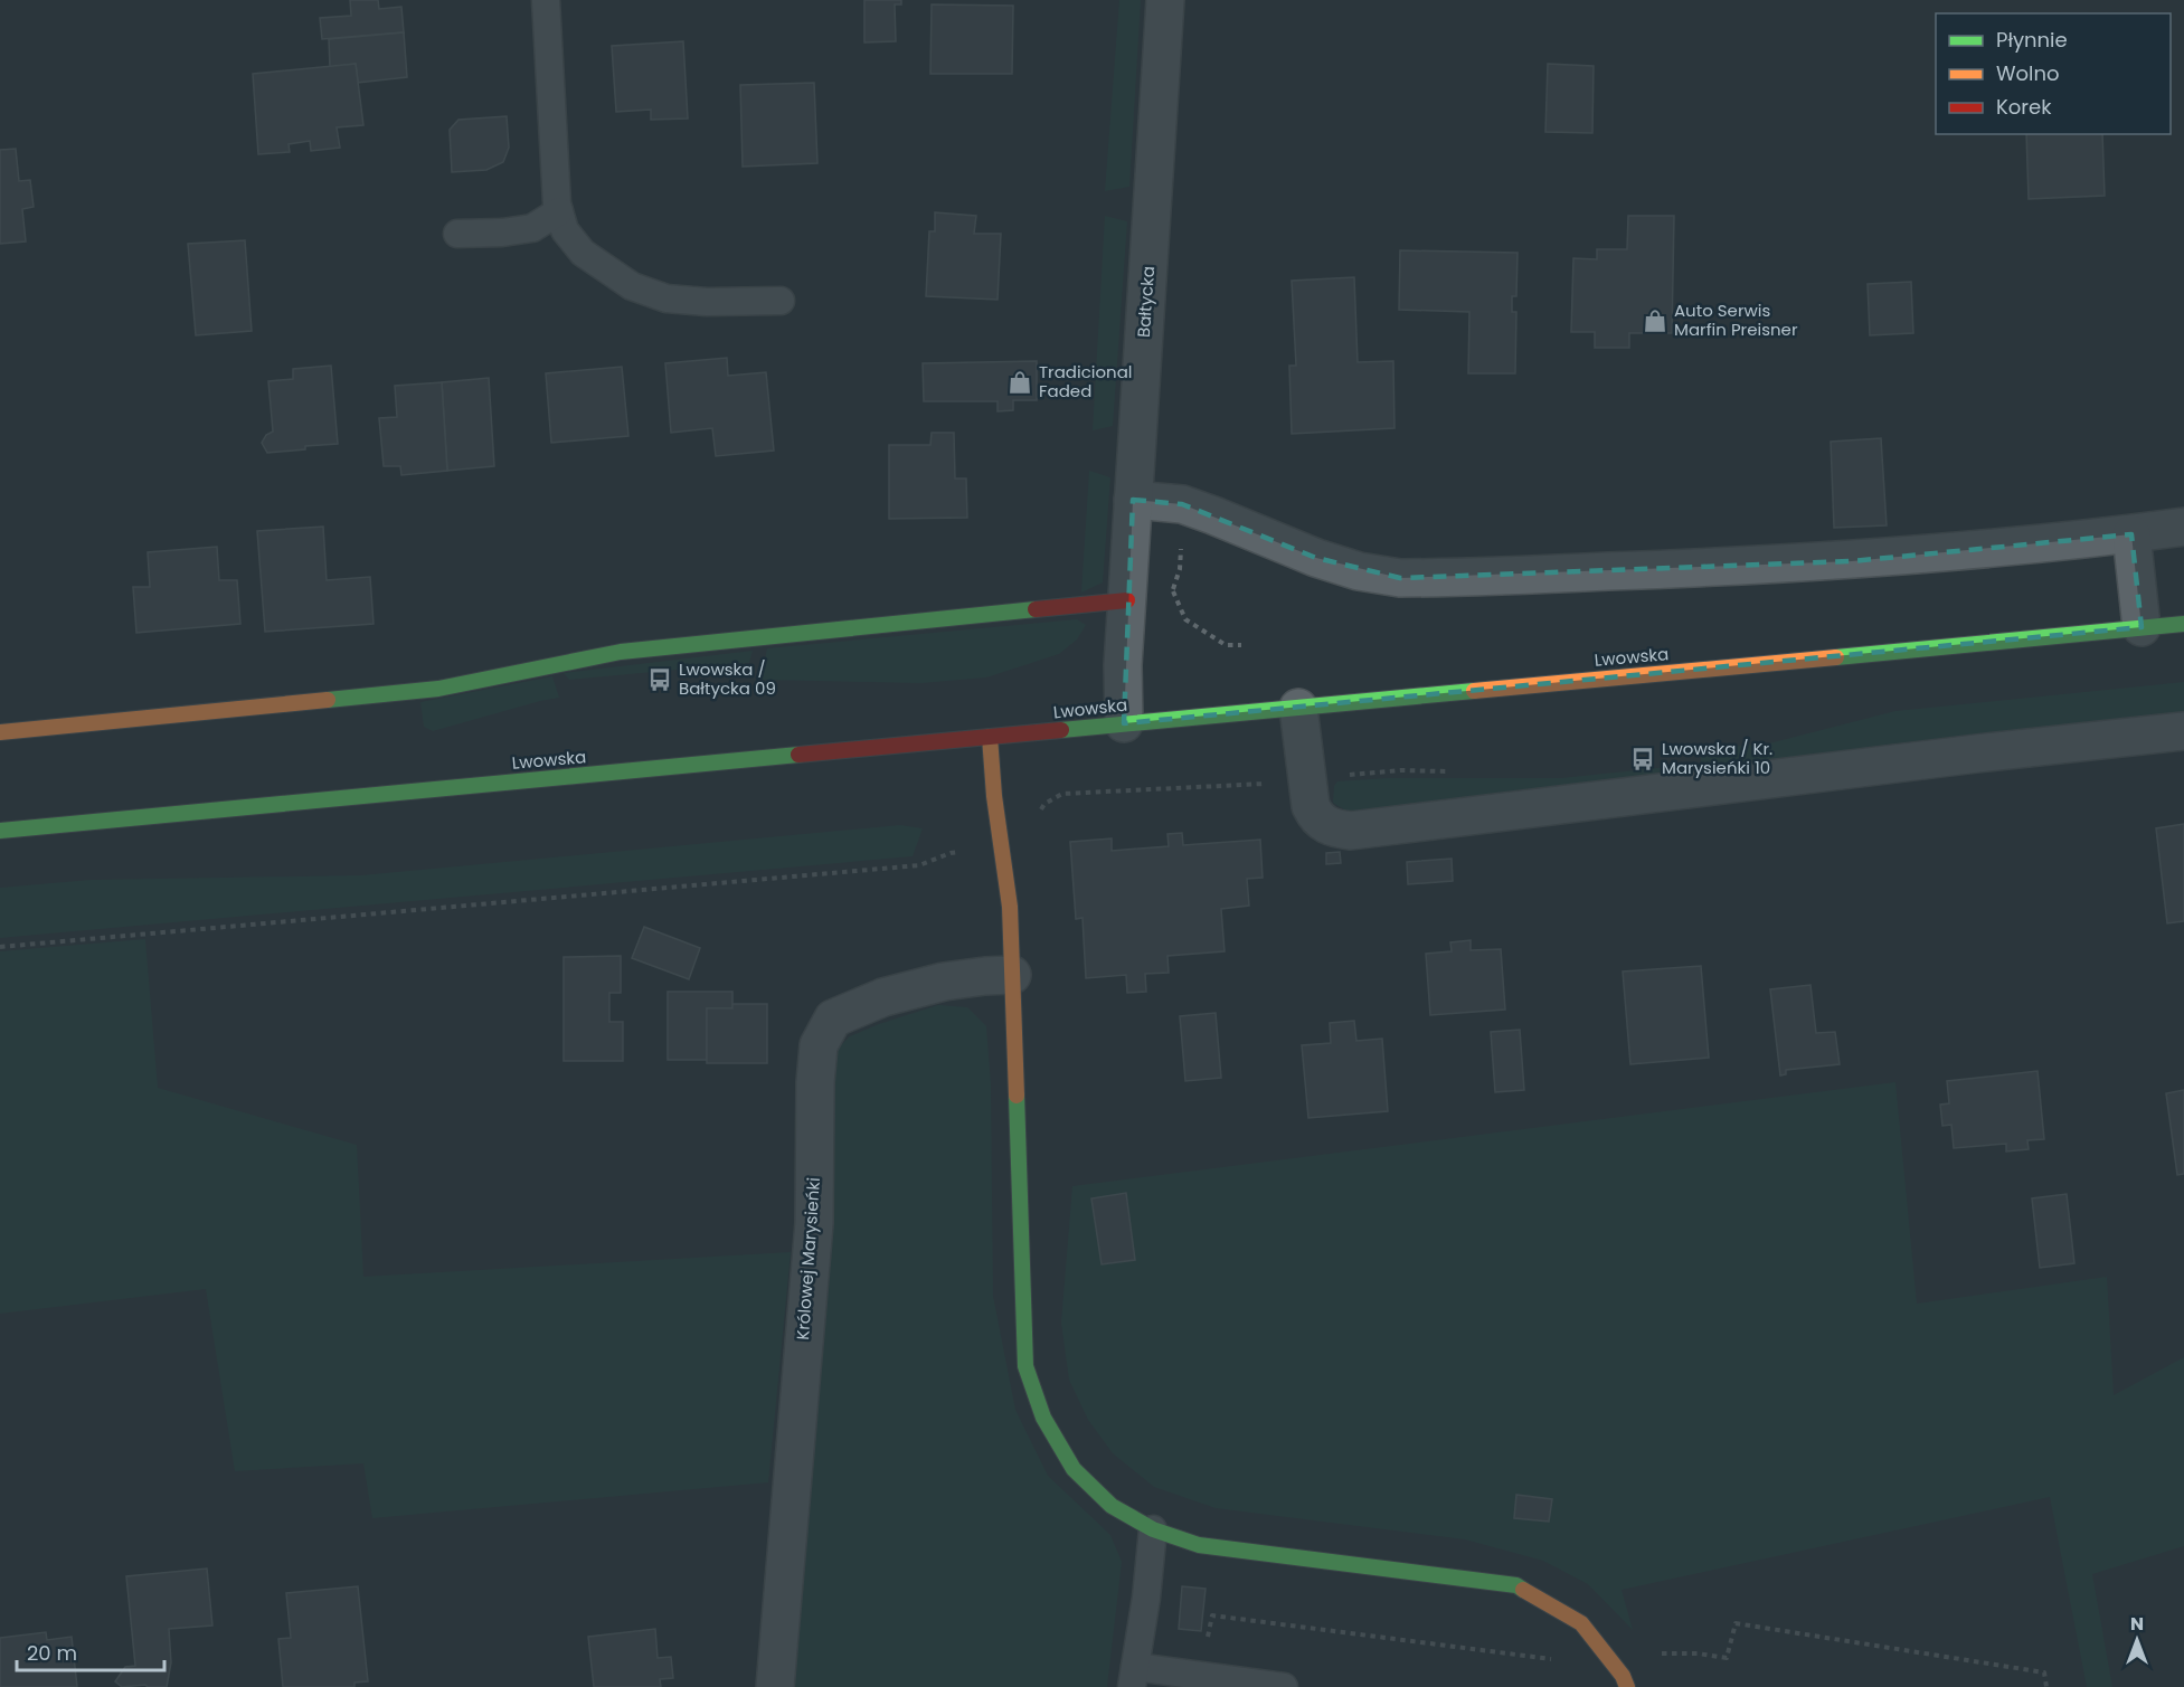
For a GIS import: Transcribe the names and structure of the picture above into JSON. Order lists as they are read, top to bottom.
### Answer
{
  "streets": {
    "street": ["Bałtycka", "Lwowska", "Królowej Marysieńki"]
  },
  "crossings": [
    ["Bałtycka", "Lwowska"]
  ],
  "places": {
    "shop": ["Auto Serwis Marfin Preisner", "Tradicional Faded"],
    "bus stop": ["Lwowska / Bałtycka 09", "Lwowska / Kr. Marysieńki 10"]
  },
  "legend": ["Płynnie", "Wolno", "Korek"],
  "scale_bar": "20 m",
  "north": "top"
}
